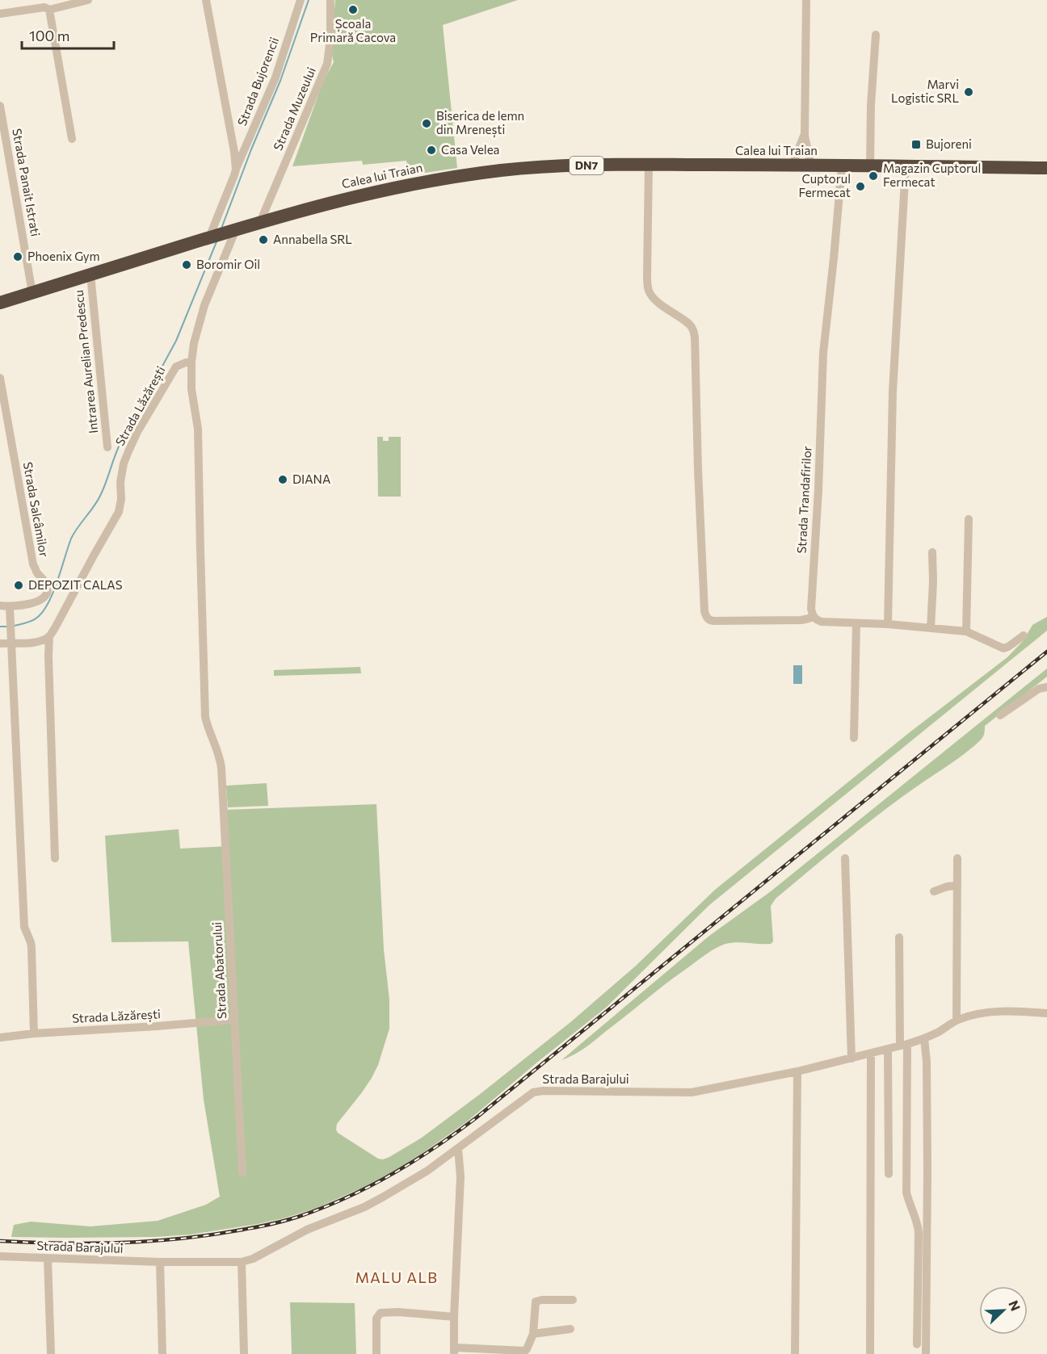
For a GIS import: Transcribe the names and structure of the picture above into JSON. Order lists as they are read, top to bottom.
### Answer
{
  "streets": {
    "highway": ["Calea lui Traian", "DN7"],
    "street": [
      "Strada Bujorencii",
      "Strada Muzeului",
      "Strada Panait Istrati",
      "Intrarea Aurelian Predescu",
      "Strada Lăzărești",
      "Strada Trandafirilor",
      "Strada Salcâmilor",
      "Strada Abatorului",
      "Strada Barajului"
    ]
  },
  "crossings": [
    ["Strada Bujorencii", "Calea lui Traian"],
    ["Strada Bujorencii", "Strada Lăzărești"],
    ["Strada Bujorencii", "Strada Abatorului"],
    ["Strada Muzeului", "Calea lui Traian"],
    ["Calea lui Traian", "Strada Panait Istrati"],
    ["Calea lui Traian", "Intrarea Aurelian Predescu"],
    ["Calea lui Traian", "Strada Trandafirilor"],
    ["Strada Lăzărești", "Strada Abatorului"]
  ],
  "districts": ["MALU ALB"],
  "places": {
    "other": [
      "Școala Primară Cacova",
      "Marvi Logistic SRL",
      "Biserica de lemn din Mrenești",
      "Casa Velea",
      "Magazin Cuptorul Fermecat",
      "Cuptorul Fermecat",
      "Annabella SRL",
      "Phoenix Gym",
      "Boromir Oil",
      "DIANA",
      "DEPOZIT CALAS"
    ],
    "transit": ["Bujoreni"]
  },
  "scale_bar": "100 m",
  "north": "top right"
}
